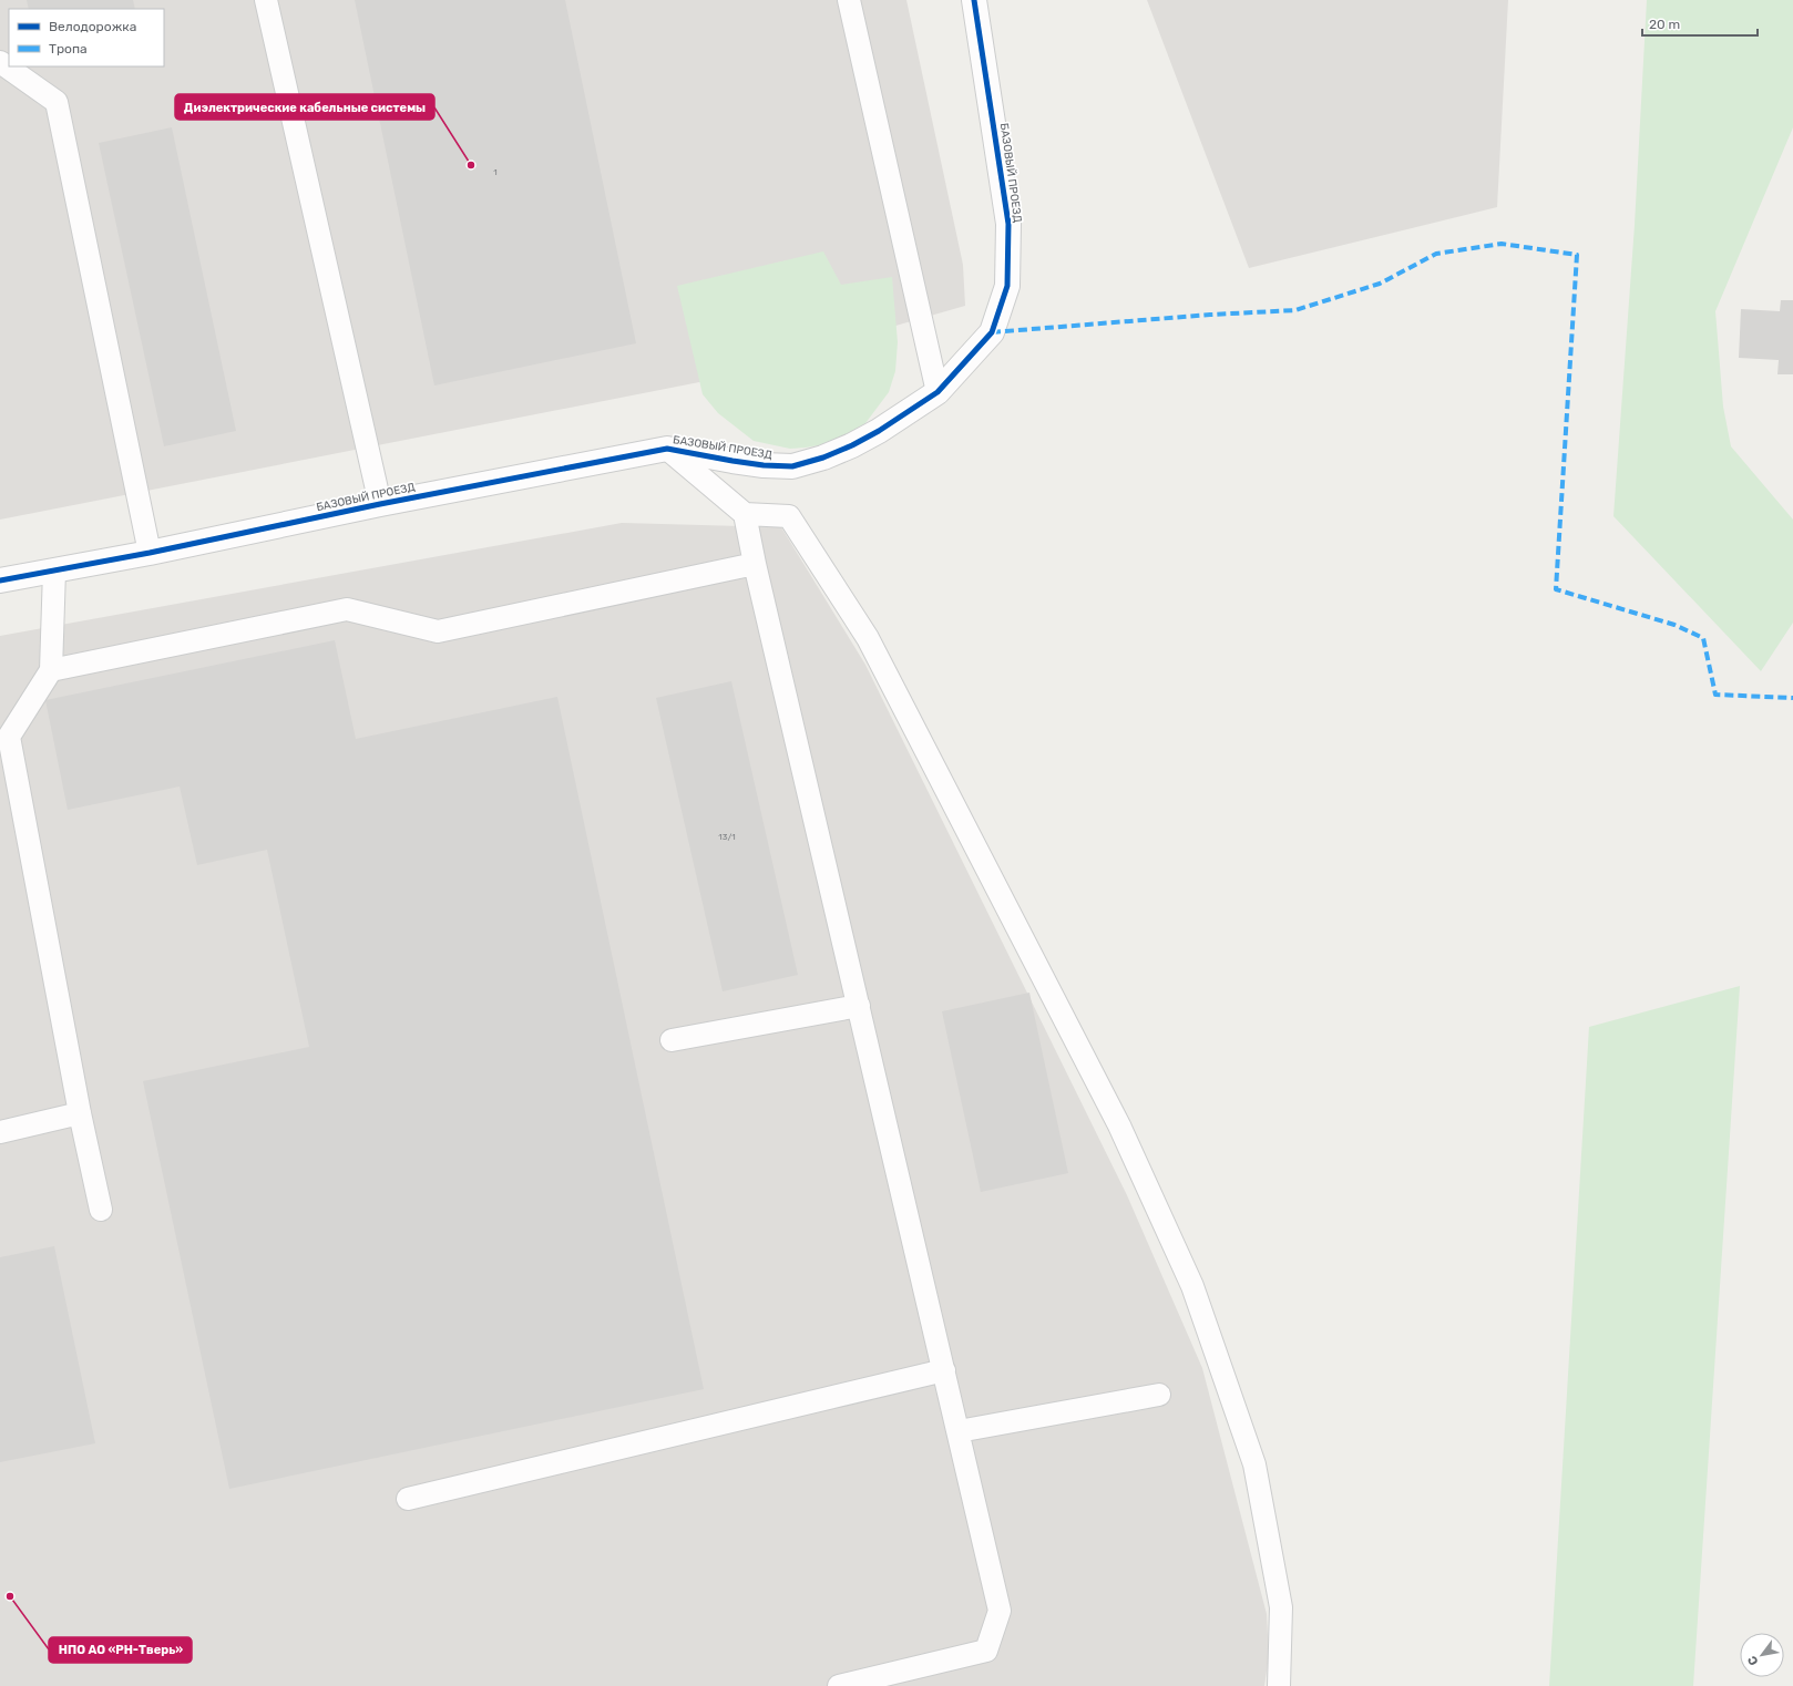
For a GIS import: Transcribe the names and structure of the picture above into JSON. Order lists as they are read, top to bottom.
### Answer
{
  "streets": {
    "street": ["БАЗОВЫЙ ПРОЕЗД"]
  },
  "places": ["Диэлектрические кабельные системы", "НПО АО «РН-Тверь»"],
  "house_numbers": ["1", "13/1"],
  "legend": ["Велодорожка", "Тропа"],
  "scale_bar": "20 m",
  "north": "bottom left"
}
